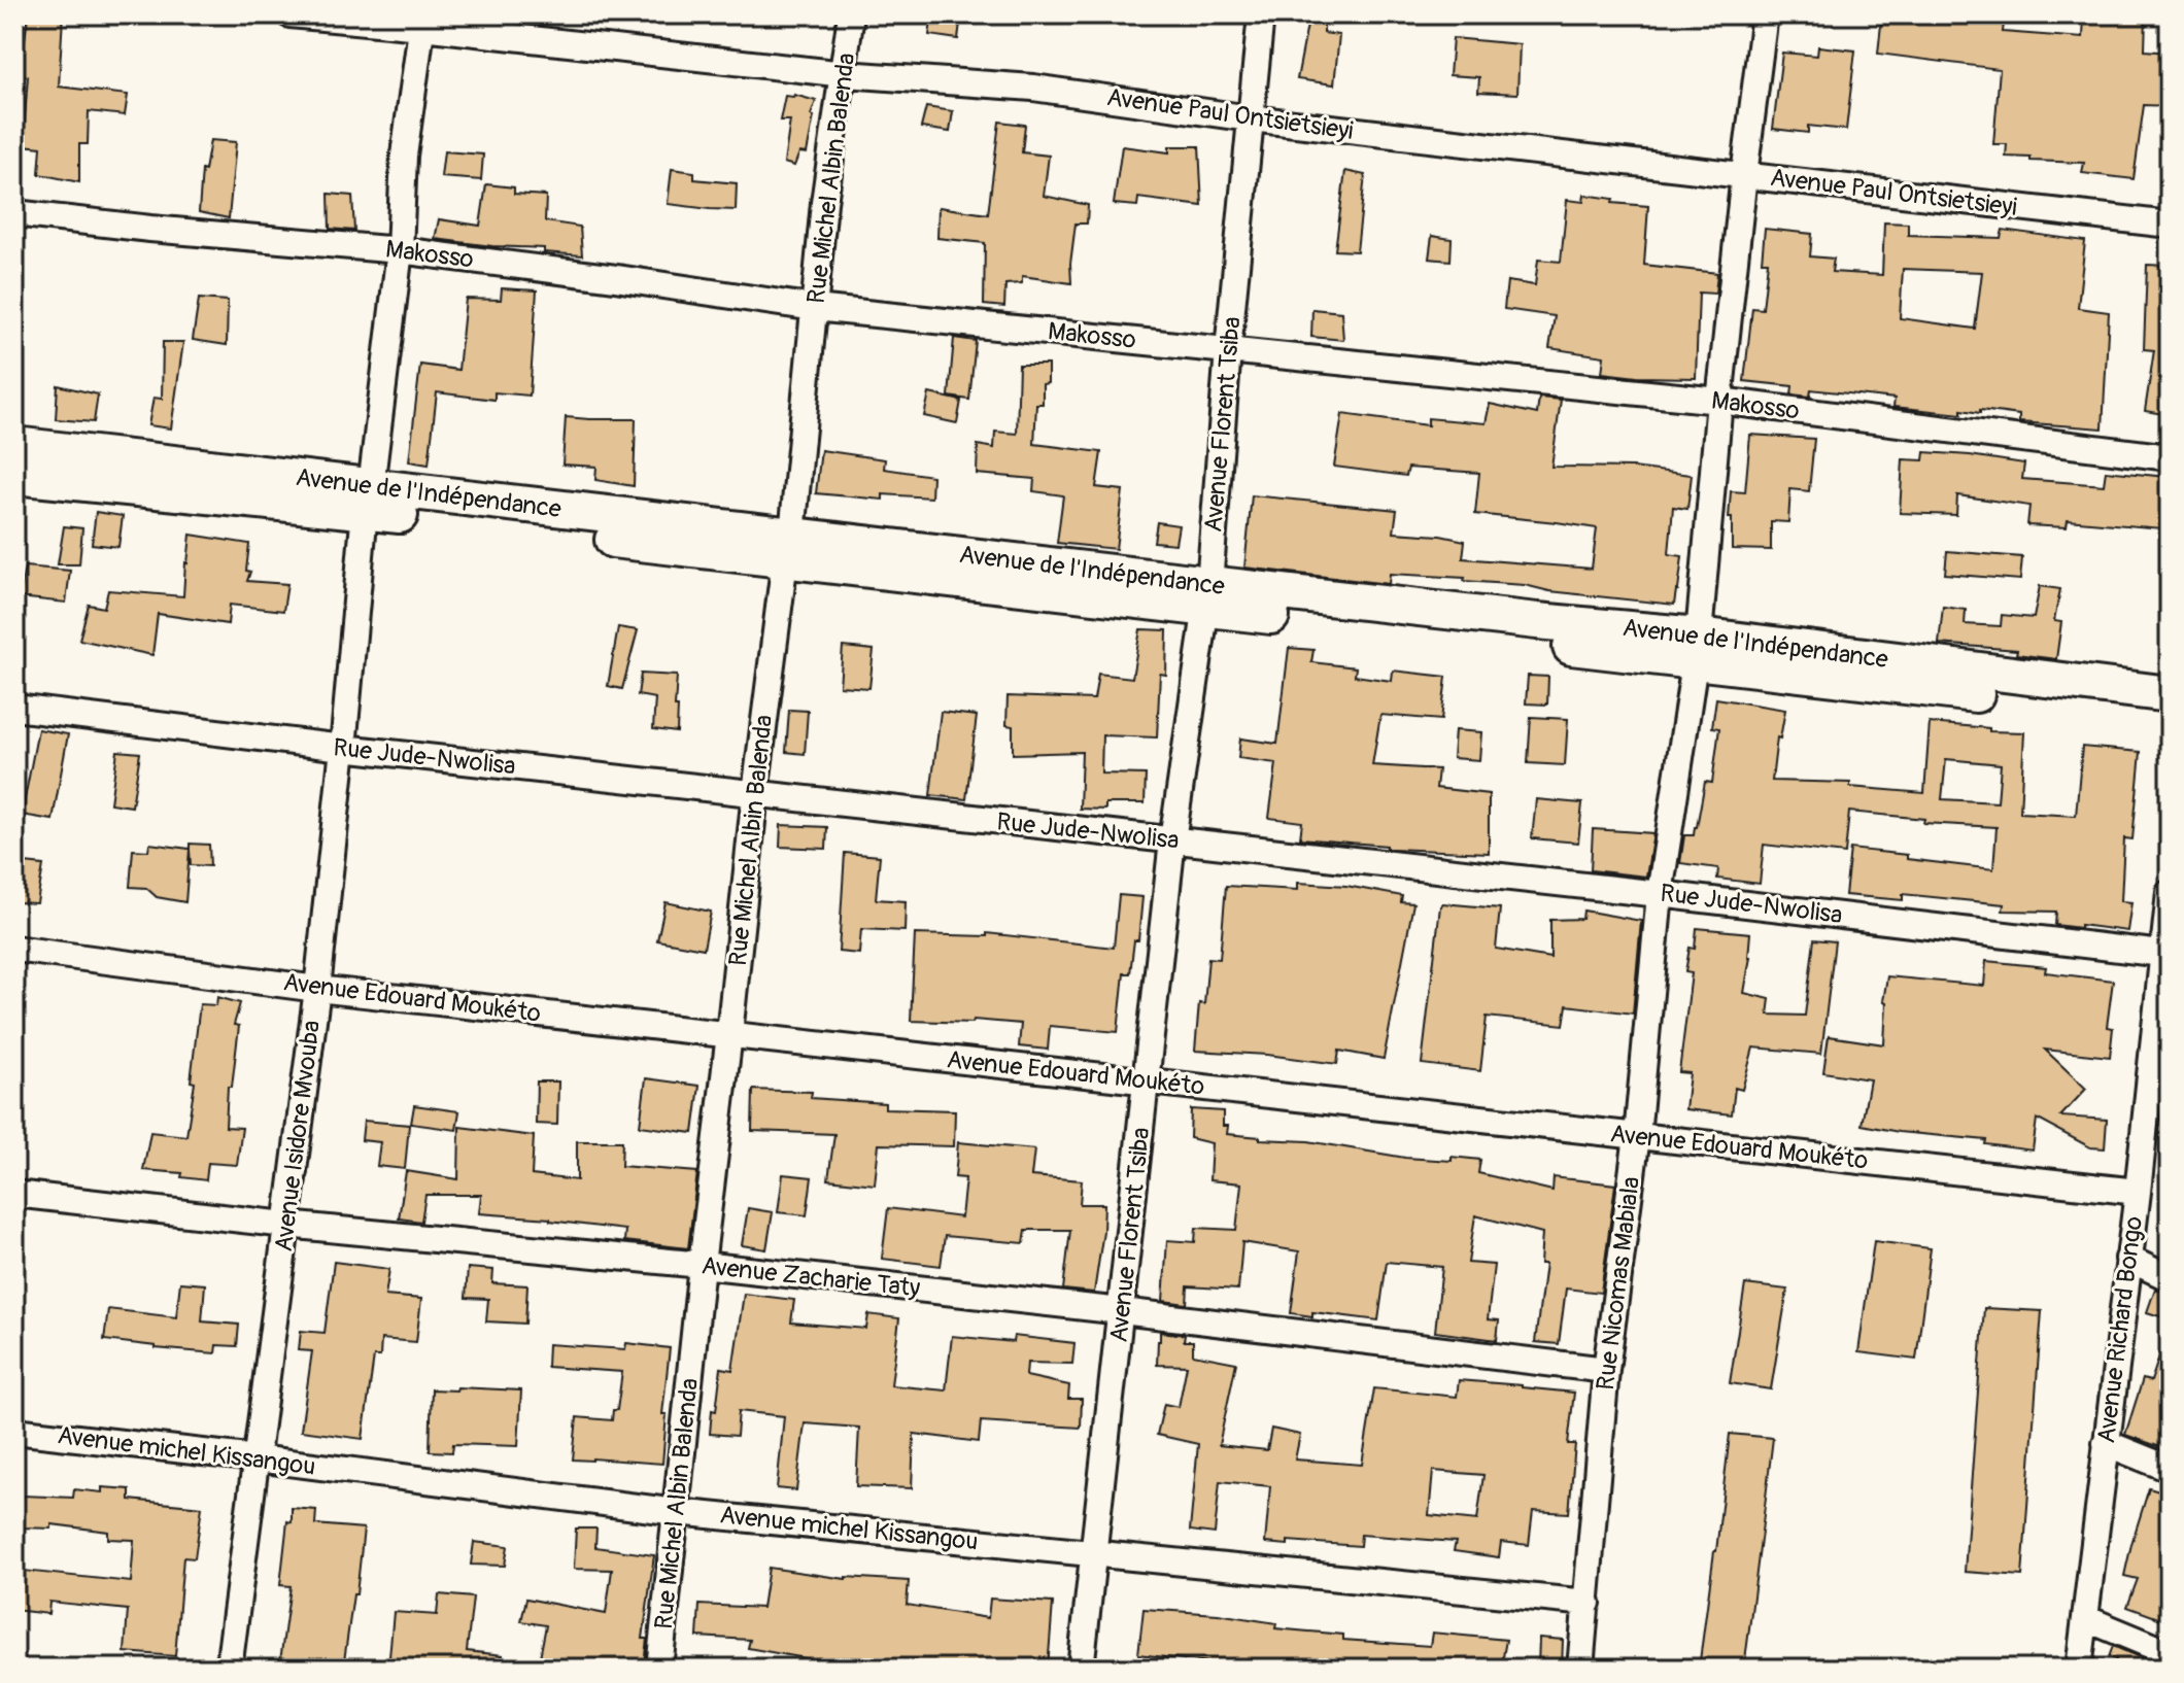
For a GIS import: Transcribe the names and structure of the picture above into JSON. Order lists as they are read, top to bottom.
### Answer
{
  "streets": {
    "street": [
      "Avenue Paul Ontsietsieyi",
      "Rue Michel Albin Balenda",
      "Makosso",
      "Avenue Florent Tsiba",
      "Avenue de l'Indépendance",
      "Rue Jude-Nwolisa",
      "Avenue Edouard Moukéto",
      "Avenue Isidore Mvouba",
      "Avenue Zacharie Taty",
      "Rue Nicomas Mabiala",
      "Avenue Richard Bongo",
      "Avenue michel Kissangou"
    ]
  },
  "crossings": [
    ["Avenue Paul Ontsietsieyi", "Rue Michel Albin Balenda"],
    ["Avenue Paul Ontsietsieyi", "Avenue Florent Tsiba"],
    ["Avenue Paul Ontsietsieyi", "Avenue Isidore Mvouba"],
    ["Avenue Paul Ontsietsieyi", "Rue Nicomas Mabiala"],
    ["Rue Michel Albin Balenda", "Makosso"],
    ["Rue Michel Albin Balenda", "Avenue de l'Indépendance"],
    ["Rue Michel Albin Balenda", "Rue Jude-Nwolisa"],
    ["Rue Michel Albin Balenda", "Avenue Edouard Moukéto"],
    ["Rue Michel Albin Balenda", "Avenue Zacharie Taty"],
    ["Rue Michel Albin Balenda", "Avenue michel Kissangou"],
    ["Makosso", "Avenue Florent Tsiba"],
    ["Makosso", "Avenue Isidore Mvouba"],
    ["Makosso", "Rue Nicomas Mabiala"],
    ["Avenue Florent Tsiba", "Avenue de l'Indépendance"],
    ["Avenue Florent Tsiba", "Rue Jude-Nwolisa"],
    ["Avenue Florent Tsiba", "Avenue Edouard Moukéto"],
    ["Avenue Florent Tsiba", "Avenue Zacharie Taty"],
    ["Avenue Florent Tsiba", "Avenue michel Kissangou"],
    ["Avenue de l'Indépendance", "Avenue Isidore Mvouba"],
    ["Avenue de l'Indépendance", "Rue Nicomas Mabiala"],
    ["Rue Jude-Nwolisa", "Avenue Isidore Mvouba"],
    ["Rue Jude-Nwolisa", "Rue Nicomas Mabiala"],
    ["Rue Jude-Nwolisa", "Avenue Richard Bongo"],
    ["Avenue Edouard Moukéto", "Avenue Isidore Mvouba"],
    ["Avenue Edouard Moukéto", "Rue Nicomas Mabiala"],
    ["Avenue Edouard Moukéto", "Avenue Richard Bongo"],
    ["Avenue Isidore Mvouba", "Avenue Zacharie Taty"],
    ["Avenue Isidore Mvouba", "Avenue michel Kissangou"],
    ["Avenue Zacharie Taty", "Rue Nicomas Mabiala"],
    ["Rue Nicomas Mabiala", "Avenue michel Kissangou"]
  ]
}
